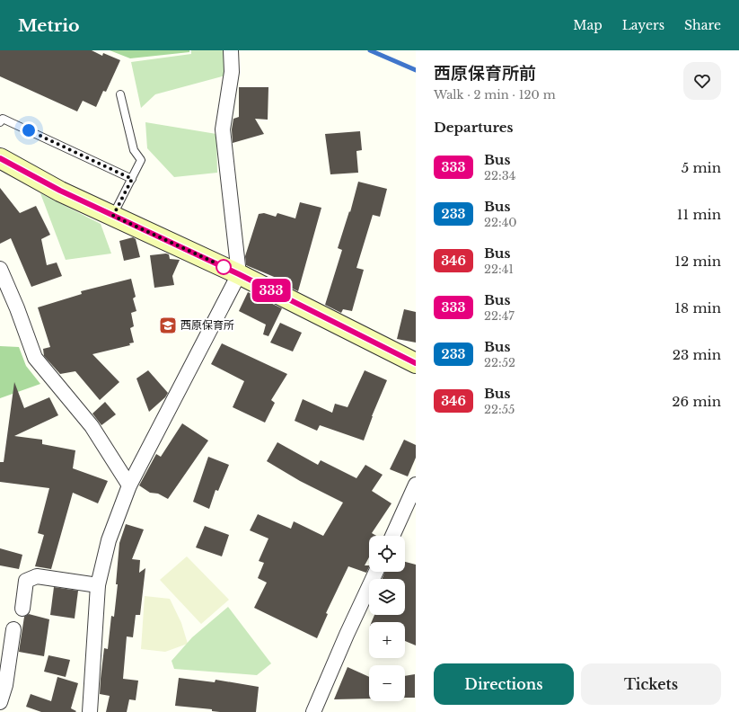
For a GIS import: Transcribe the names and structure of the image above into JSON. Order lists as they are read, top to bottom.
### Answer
{
  "places": {
    "school or university": ["西原保育所"]
  },
  "lines": ["bus line 333"],
  "page": {
    "header": "Metrio",
    "nav": ["Map", "Layers", "Share"],
    "on_map": "333",
    "heading": [
      ["西原保育所前", "Walk · 2 min · 120 m"],
      "Departures"
    ],
    "list": [
      {
        "mark": "333",
        "name": "Bus",
        "note": "22:34",
        "value": "5 min"
      },
      {
        "mark": "233",
        "name": "Bus",
        "note": "22:40",
        "value": "11 min"
      },
      {
        "mark": "346",
        "name": "Bus",
        "note": "22:41",
        "value": "12 min"
      },
      {
        "mark": "333",
        "name": "Bus",
        "note": "22:47",
        "value": "18 min"
      },
      {
        "mark": "233",
        "name": "Bus",
        "note": "22:52",
        "value": "23 min"
      },
      {
        "mark": "346",
        "name": "Bus",
        "note": "22:55",
        "value": "26 min"
      }
    ],
    "map_buttons": ["+", "−"],
    "buttons": ["Directions", "Tickets"]
  }
}
